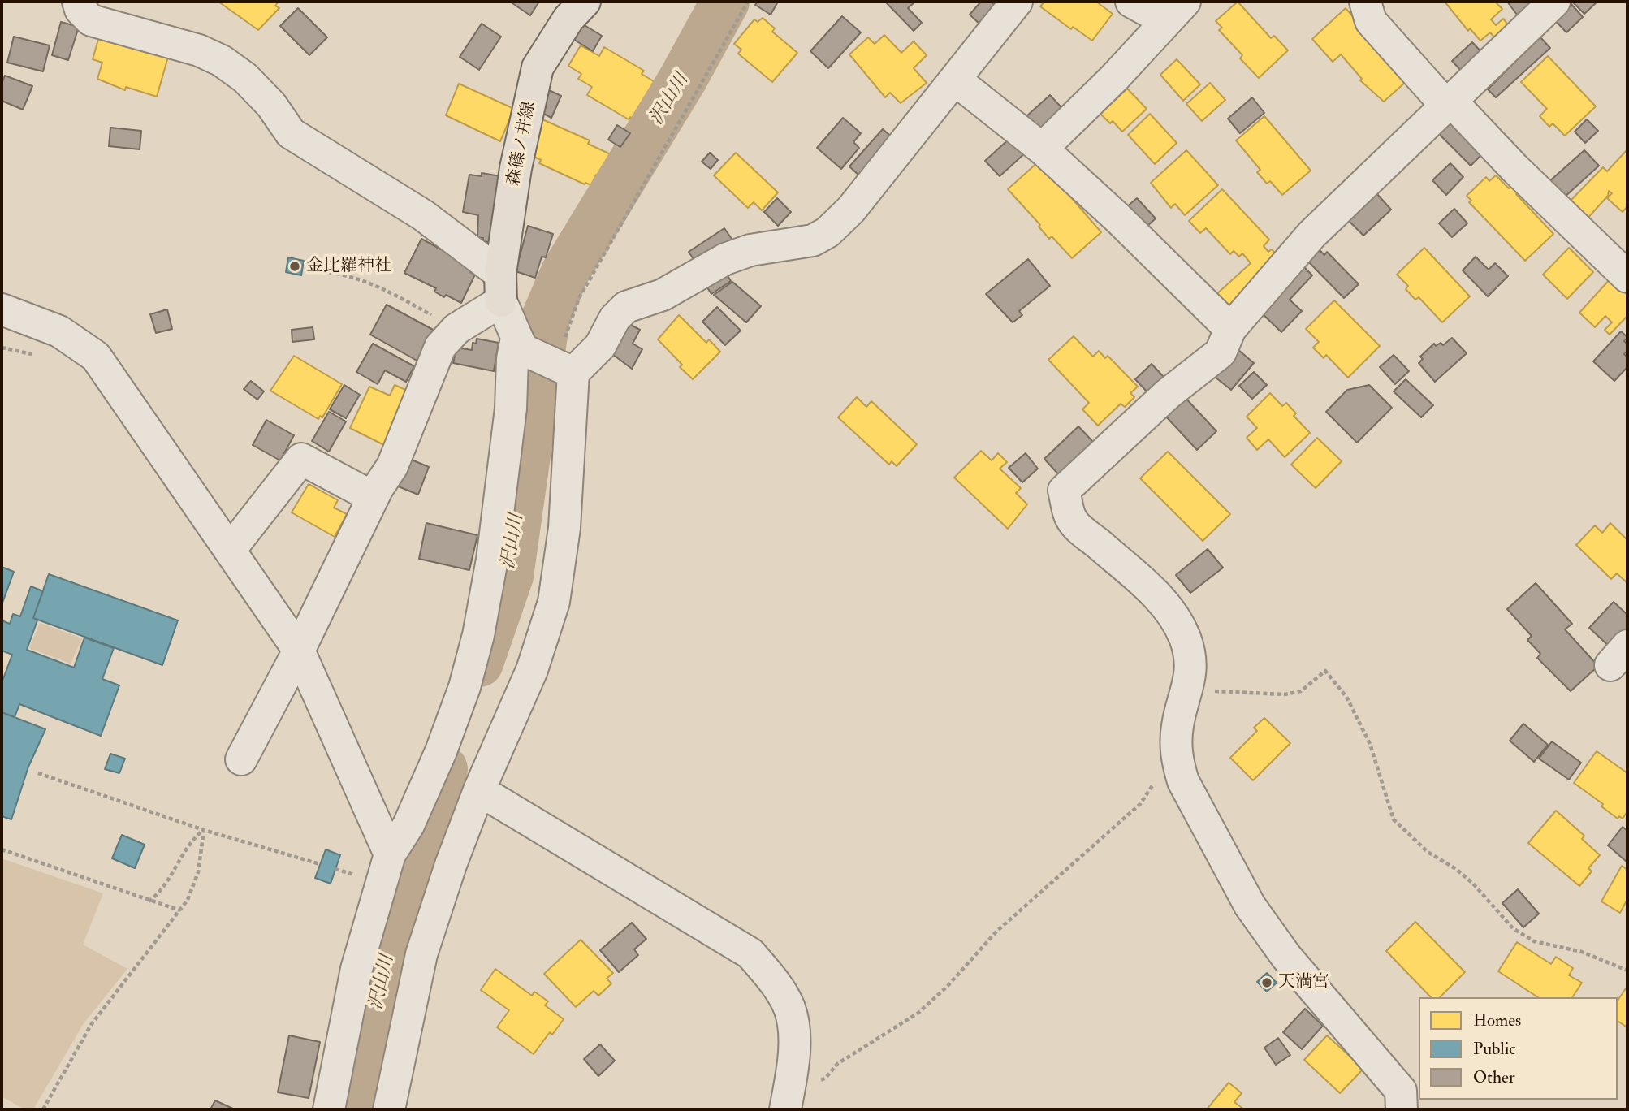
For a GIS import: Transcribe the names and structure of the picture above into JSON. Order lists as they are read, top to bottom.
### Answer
{
  "streets": {
    "main road": ["森篠ノ井線"]
  },
  "water": ["沢山川"],
  "places": ["金比羅神社", "天満宮"],
  "legend": ["Homes", "Public", "Other"]
}
